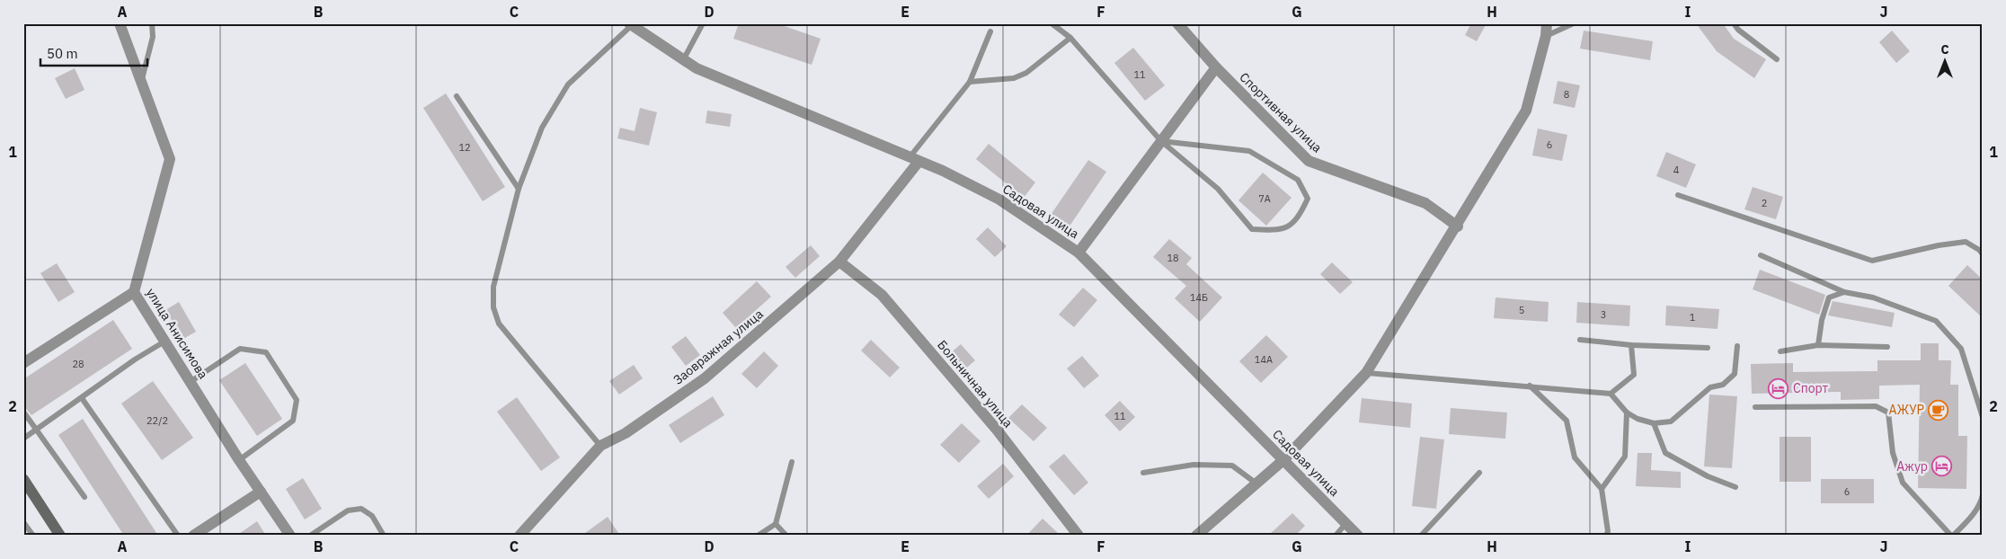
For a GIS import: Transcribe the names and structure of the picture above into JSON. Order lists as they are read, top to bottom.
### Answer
{
  "streets": {
    "street": [
      "Спортивная улица",
      "Садовая улица",
      "улица Анисимова",
      "Заовражная улица",
      "Больничная улица"
    ]
  },
  "crossings": [
    ["Садовая улица", "Заовражная улица"],
    ["Заовражная улица", "Больничная улица"]
  ],
  "places": {
    "hotel": ["Спорт", "Ажур"],
    "cafe": ["АЖУР"]
  },
  "house_numbers": [
    "11",
    "8",
    "6",
    "12",
    "4",
    "7А",
    "2",
    "18",
    "14Б",
    "5",
    "3",
    "1",
    "14А",
    "28",
    "11",
    "22/2",
    "6"
  ],
  "scale_bar": "50 m",
  "north": "top",
  "grid": {
    "columns": [
      "A",
      "B",
      "C",
      "D",
      "E",
      "F",
      "G",
      "H",
      "I",
      "J"
    ],
    "rows": ["1", "2"]
  }
}
